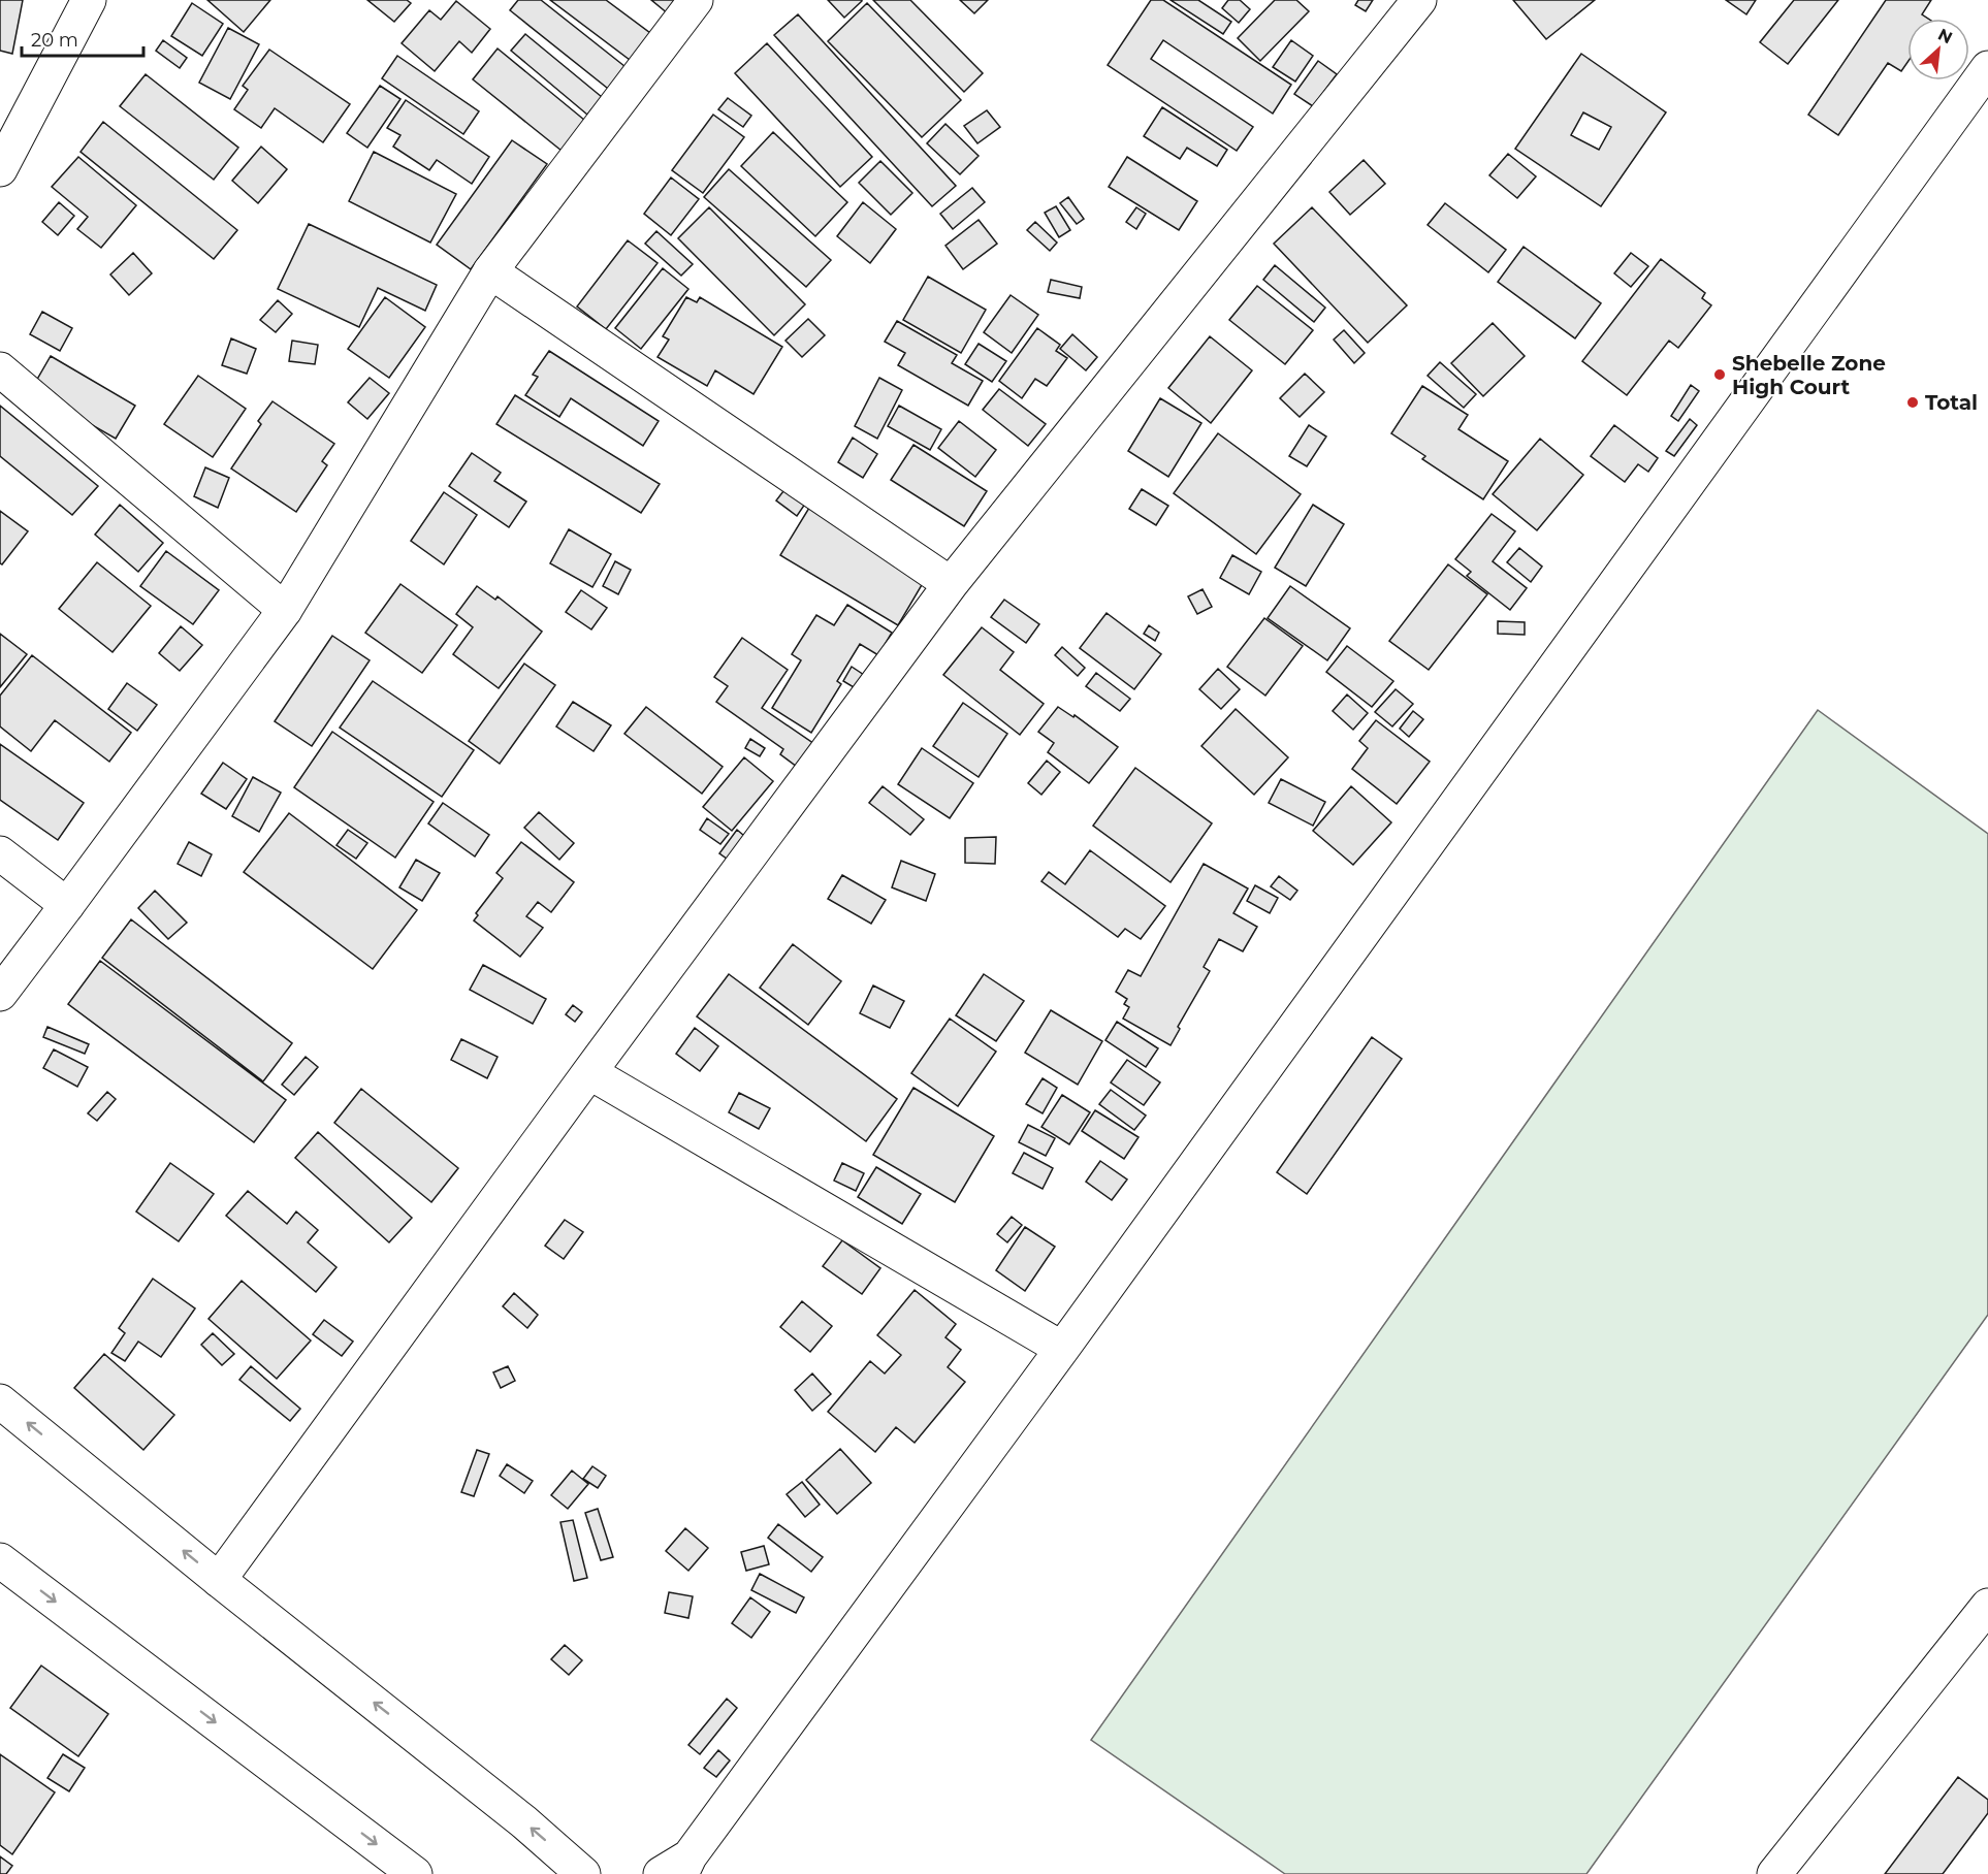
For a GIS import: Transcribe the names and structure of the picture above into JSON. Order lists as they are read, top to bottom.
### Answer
{
  "places": ["Shebelle Zone High Court", "Total"],
  "scale_bar": "20 m",
  "north": "top right"
}
